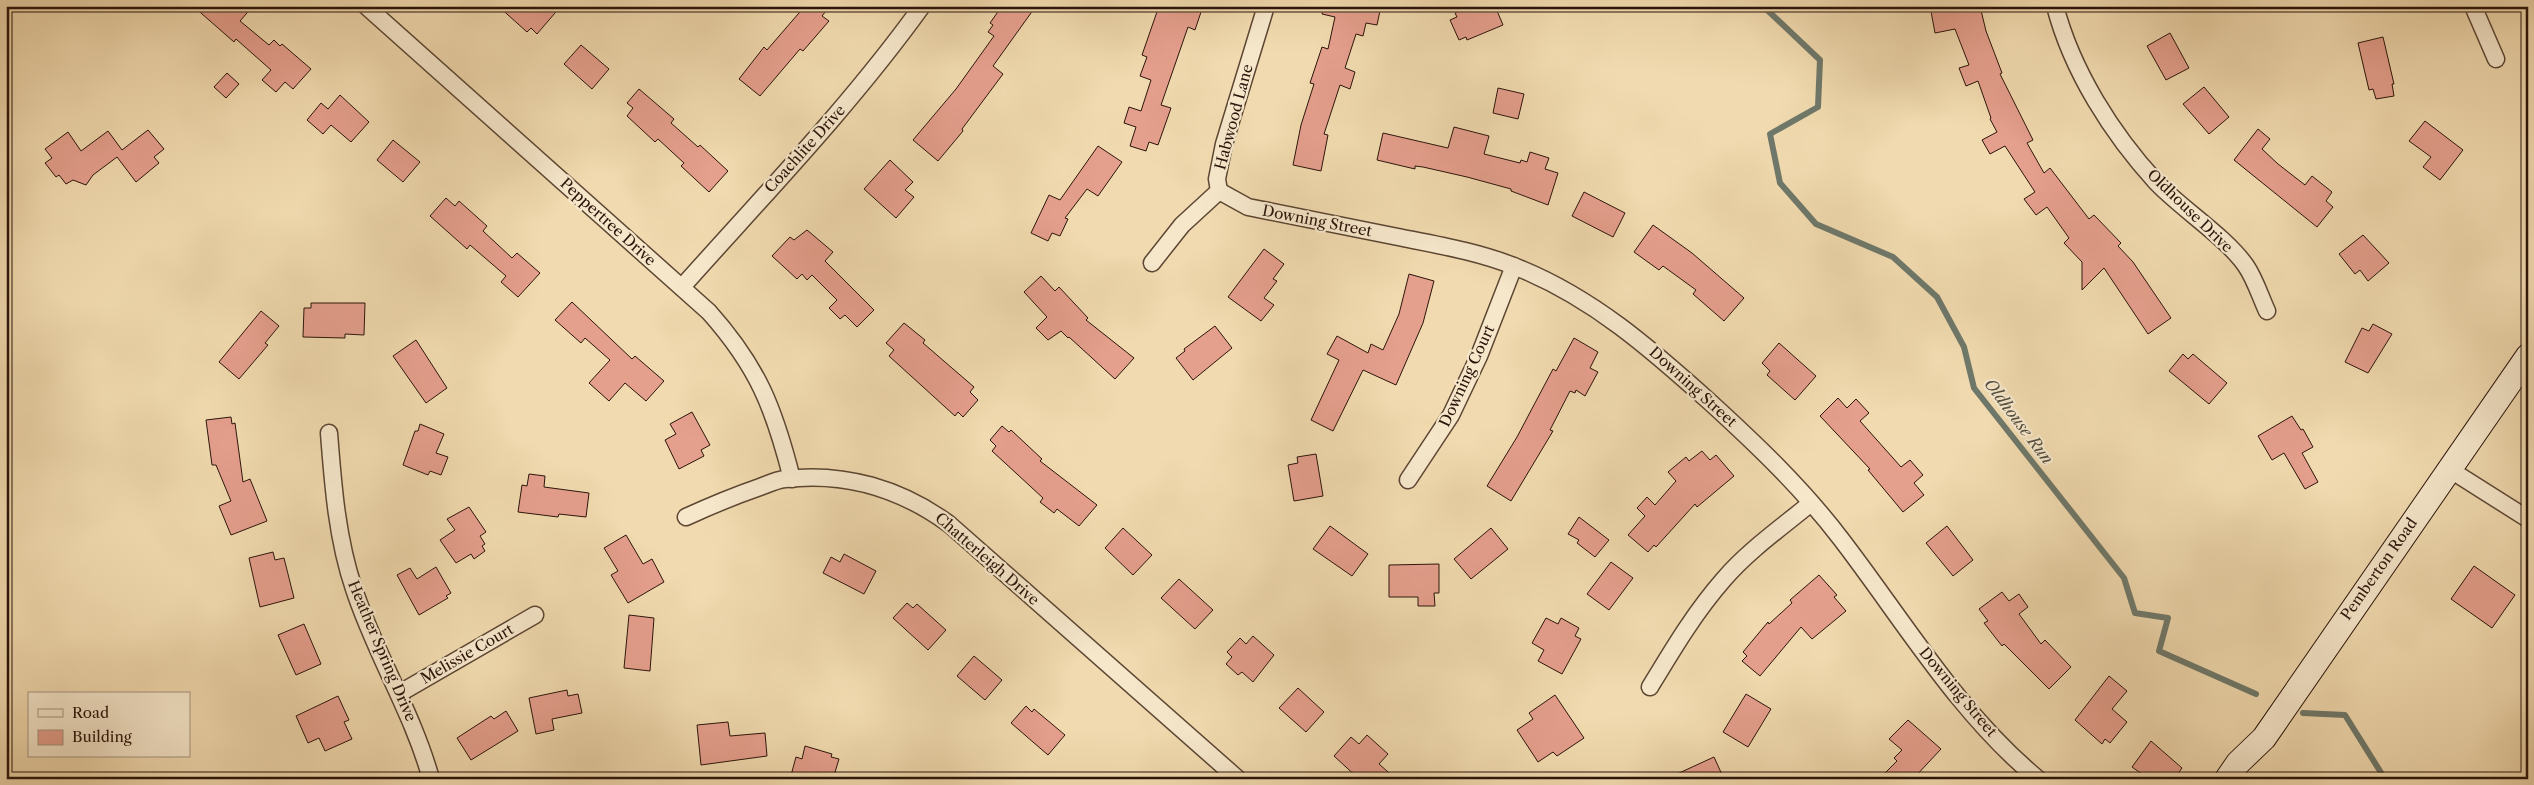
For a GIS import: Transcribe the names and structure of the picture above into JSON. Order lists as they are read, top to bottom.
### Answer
{
  "streets": {
    "street": [
      "Habwood Lane",
      "Coachlite Drive",
      "Oldhouse Drive",
      "Downing Street",
      "Peppertree Drive",
      "Downing Court",
      "Chatterleigh Drive",
      "Pemberton Road",
      "Heather Spring Drive",
      "Melissie Court"
    ]
  },
  "crossings": [
    ["Habwood Lane", "Downing Street"],
    ["Coachlite Drive", "Peppertree Drive"],
    ["Downing Street", "Downing Court"],
    ["Peppertree Drive", "Chatterleigh Drive"],
    ["Heather Spring Drive", "Melissie Court"]
  ],
  "water": ["Oldhouse Run"],
  "legend": ["Road", "Building"]
}
